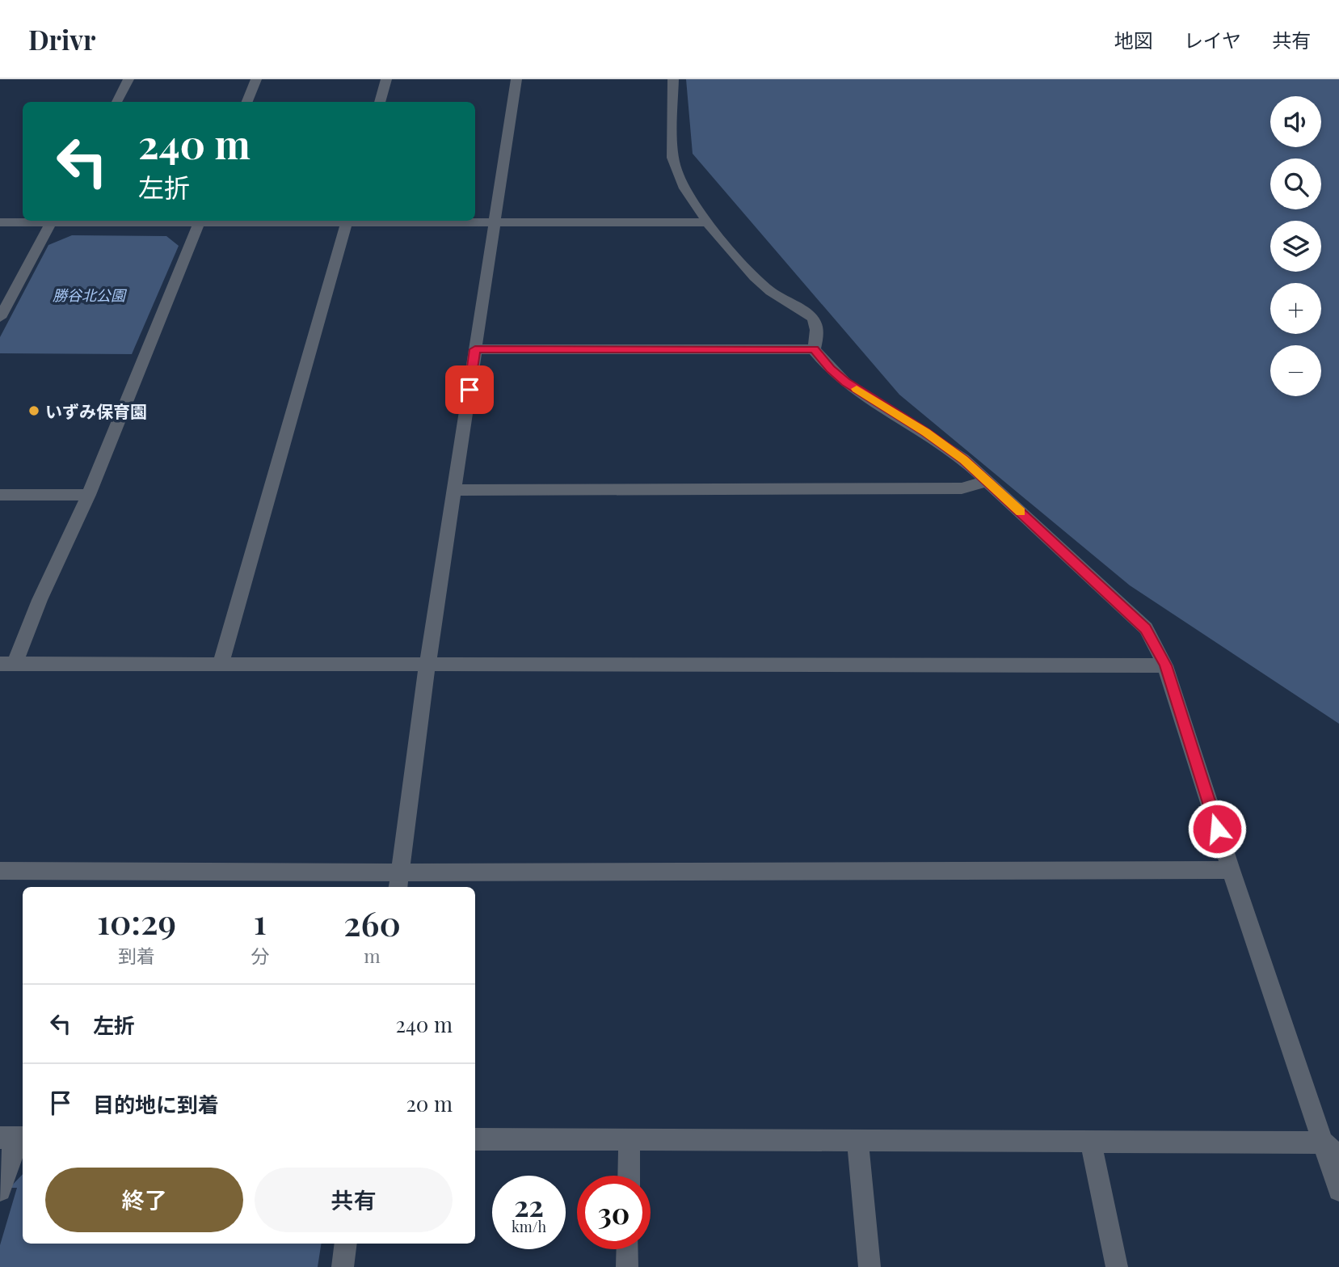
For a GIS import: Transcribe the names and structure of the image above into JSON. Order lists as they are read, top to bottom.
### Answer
{
  "parks": ["勝谷北公園"],
  "places": ["いずみ保育園"],
  "page": {
    "header": "Drivr",
    "nav": ["地図", "レイヤ", "共有"],
    "map_buttons": ["+", "−"],
    "turn": ["240 m", "左折"],
    "eta": [
      "10:29",
      "到着",
      "1",
      "分",
      "260",
      "m"
    ],
    "list": [
      {
        "name": "左折",
        "value": "240 m"
      },
      {
        "name": "目的地に到着",
        "value": "20 m"
      }
    ],
    "buttons": ["終了", "共有"],
    "speed": "22 km/h",
    "limit": "30"
  }
}
